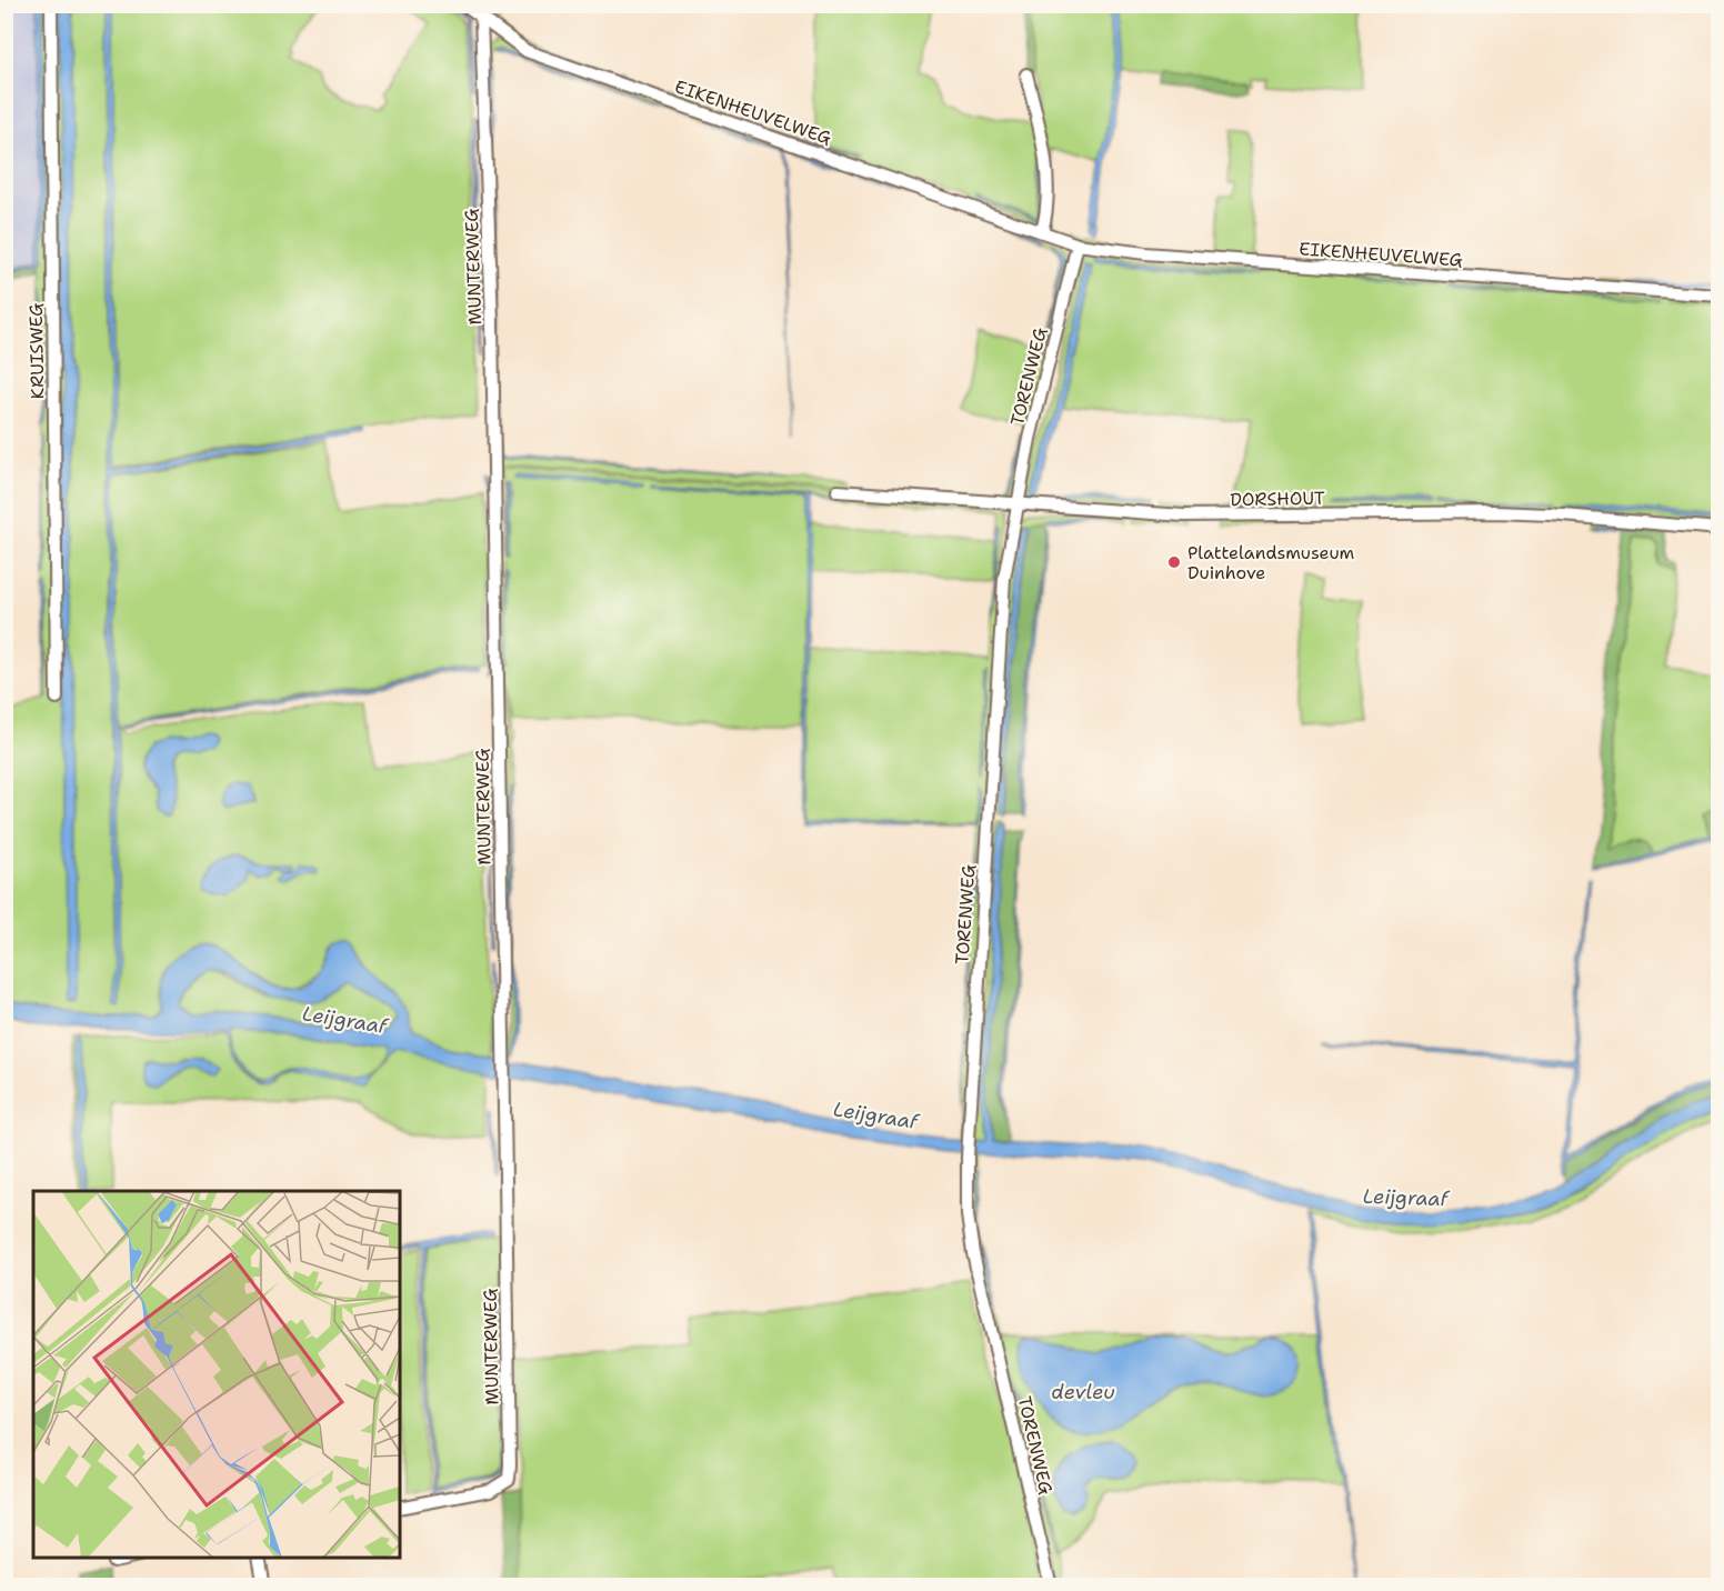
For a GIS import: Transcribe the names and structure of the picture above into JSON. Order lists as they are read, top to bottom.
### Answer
{
  "streets": {
    "street": [
      "EIKENHEUVELWEG",
      "MUNTERWEG",
      "KRUISWEG",
      "TORENWEG",
      "DORSHOUT"
    ]
  },
  "crossings": [
    ["EIKENHEUVELWEG", "MUNTERWEG"],
    ["EIKENHEUVELWEG", "TORENWEG"],
    ["TORENWEG", "DORSHOUT"]
  ],
  "water": ["Leijgraaf", "devleu"],
  "places": ["Plattelandsmuseum Duinhove"]
}
